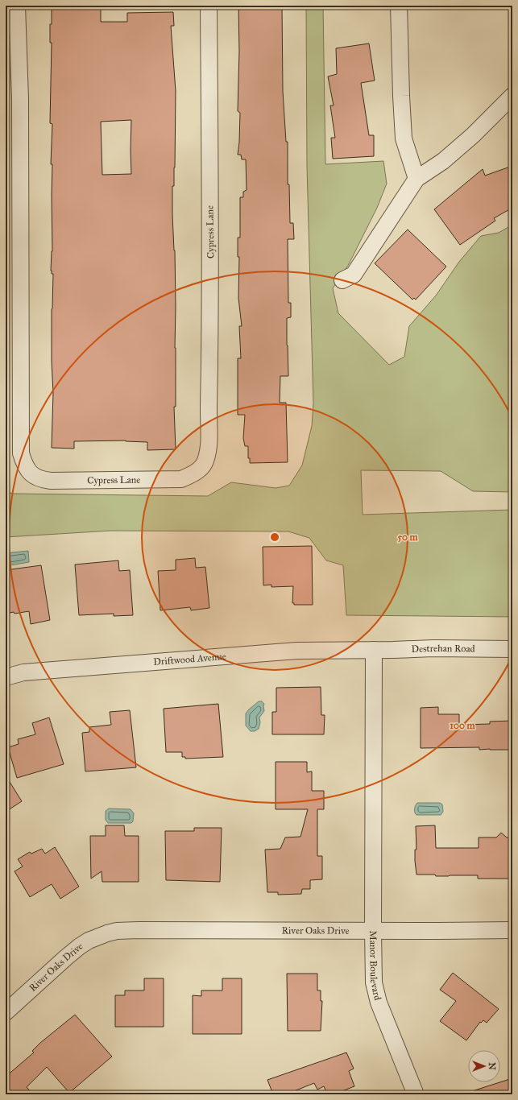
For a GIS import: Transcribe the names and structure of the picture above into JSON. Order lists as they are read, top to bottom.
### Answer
{
  "streets": {
    "street": [
      "Cypress Lane",
      "Destrehan Road",
      "Driftwood Avenue",
      "River Oaks Drive",
      "Manor Boulevard"
    ]
  },
  "crossings": [
    ["Destrehan Road", "Driftwood Avenue"],
    ["River Oaks Drive", "Manor Boulevard"]
  ],
  "north": "right",
  "rings": ["50 m", "100 m"]
}
